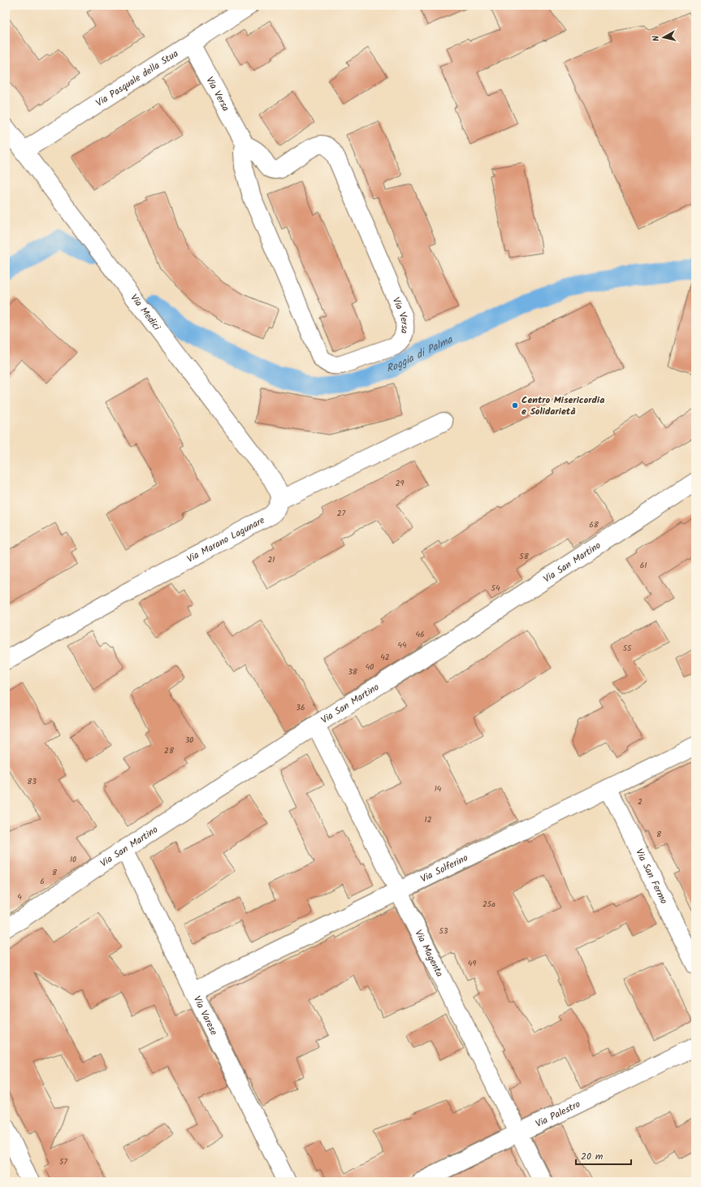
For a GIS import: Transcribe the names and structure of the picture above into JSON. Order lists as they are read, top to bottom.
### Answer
{
  "streets": {
    "street": [
      "Via Pasquale della Stua",
      "Via Versa",
      "Via Medici",
      "Via Marano Lagunare",
      "Via San Martino",
      "Via Solferino",
      "Via San Fermo",
      "Via Magenta",
      "Via Varese",
      "Via Palestro"
    ]
  },
  "crossings": [
    ["Via Pasquale della Stua", "Via Versa"],
    ["Via Pasquale della Stua", "Via Medici"],
    ["Via Medici", "Via Marano Lagunare"],
    ["Via San Martino", "Via Magenta"],
    ["Via San Martino", "Via Varese"],
    ["Via Solferino", "Via San Fermo"],
    ["Via Solferino", "Via Magenta"],
    ["Via Solferino", "Via Varese"],
    ["Via Magenta", "Via Palestro"]
  ],
  "water": ["Roggia di Palma"],
  "places": ["Centro Misericordia e Solidarietà"],
  "house_numbers": [
    "29",
    "27",
    "68",
    "58",
    "21",
    "61",
    "54",
    "46",
    "44",
    "55",
    "42",
    "40",
    "38",
    "36",
    "30",
    "28",
    "83",
    "14",
    "2",
    "12",
    "8",
    "10",
    "8",
    "6",
    "4",
    "25a",
    "53",
    "49",
    "57"
  ],
  "scale_bar": "20 m",
  "north": "left"
}
